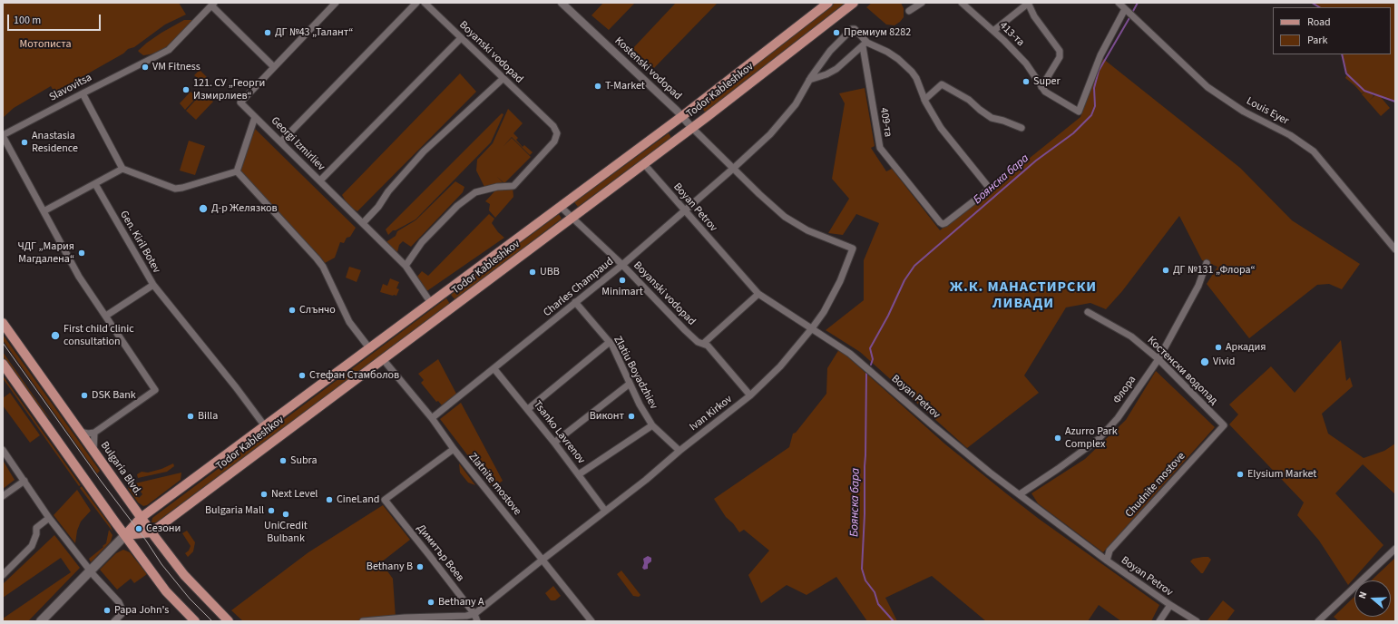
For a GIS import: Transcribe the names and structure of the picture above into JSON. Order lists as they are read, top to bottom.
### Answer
{
  "streets": {
    "main road": ["Todor Kableshkov", "Bulgaria Blvd."],
    "street": [
      "413-та",
      "Boyanski vodopad",
      "Kostenski vodopad",
      "Slavovitsa",
      "Louis Eyer",
      "409-та",
      "Georgi Izmirliev",
      "Boyan Petrov",
      "Gen. Kiril Botev",
      "Charles Champaud",
      "Костенски водопад",
      "Zlatiu Boyadzhiev",
      "Флора",
      "Ivan Kirkov",
      "Tsanko Lavrenov",
      "Zlatnite mostove",
      "Chudnite mostove",
      "Димитър Воев"
    ]
  },
  "crossings": [
    ["413-та", "Louis Eyer"],
    ["Boyanski vodopad", "Todor Kableshkov"],
    ["Boyanski vodopad", "Georgi Izmirliev"],
    ["Boyanski vodopad", "Charles Champaud"],
    ["Boyanski vodopad", "Ivan Kirkov"],
    ["Kostenski vodopad", "Todor Kableshkov"],
    ["Kostenski vodopad", "Charles Champaud"],
    ["Kostenski vodopad", "Ivan Kirkov"],
    ["Todor Kableshkov", "Georgi Izmirliev"],
    ["Todor Kableshkov", "Boyan Petrov"],
    ["Todor Kableshkov", "Gen. Kiril Botev"],
    ["Todor Kableshkov", "Bulgaria Blvd."],
    ["Todor Kableshkov", "Zlatnite mostove"],
    ["409-та", "Charles Champaud"],
    ["Boyan Petrov", "Charles Champaud"],
    ["Boyan Petrov", "Флора"],
    ["Boyan Petrov", "Ivan Kirkov"],
    ["Boyan Petrov", "Chudnite mostove"],
    ["Charles Champaud", "Zlatiu Boyadzhiev"],
    ["Charles Champaud", "Ivan Kirkov"],
    ["Charles Champaud", "Tsanko Lavrenov"],
    ["Charles Champaud", "Zlatnite mostove"],
    ["Костенски водопад", "Флора"],
    ["Костенски водопад", "Chudnite mostove"],
    ["Zlatiu Boyadzhiev", "Ivan Kirkov"],
    ["Ivan Kirkov", "Tsanko Lavrenov"],
    ["Ivan Kirkov", "Zlatnite mostove"],
    ["Ivan Kirkov", "Димитър Воев"],
    ["Zlatnite mostove", "Димитър Воев"]
  ],
  "districts": ["Ж.К. МАНАСТИРСКИ ЛИВАДИ"],
  "water": ["Боянска бара"],
  "parks": ["Мотописта"],
  "places": [
    "ДГ №43 „Талант“",
    "Премиум 8282",
    "VM Fitness",
    "Super",
    "T-Market",
    "121. СУ „Георги Измирлиев“",
    "Anastasia Residence",
    "Д-р Желязков",
    "ЧДГ „Мария Магдалена“",
    "ДГ №131 „Флора“",
    "UBB",
    "Minimart",
    "Слънчо",
    "First child clinic consultation",
    "Аркадия",
    "Vivid",
    "Стефан Стамболов",
    "DSK Bank",
    "Billa",
    "Виконт",
    "Azurro Park Complex",
    "Subra",
    "Elysium Market",
    "Next Level",
    "CineLand",
    "Bulgaria Mall",
    "UniCredit Bulbank",
    "Сезони",
    "Bethany B",
    "Bethany A",
    "Papa John's"
  ],
  "legend": ["Road", "Park"],
  "scale_bar": "100 m",
  "north": "left"
}
